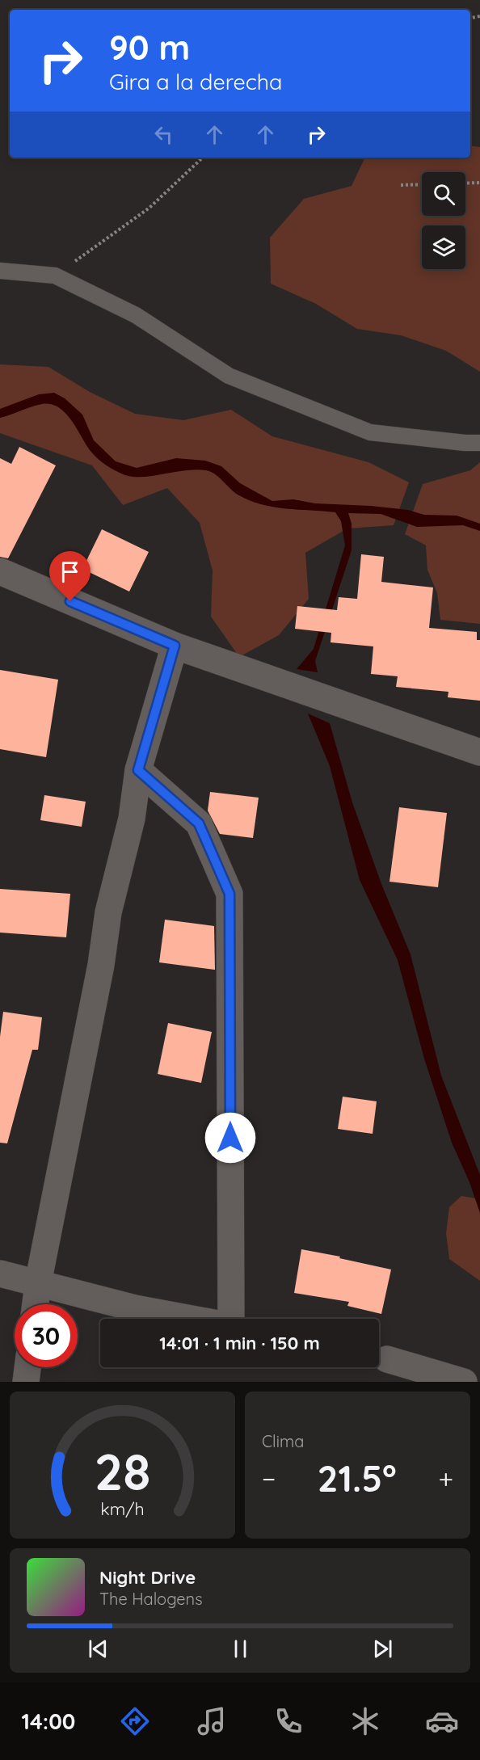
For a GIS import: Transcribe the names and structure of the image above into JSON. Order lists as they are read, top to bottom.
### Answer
{
  "page": {
    "turn": ["90 m", "Gira a la derecha"],
    "limit": "30",
    "trip": "14:01 · 1 min · 150 m",
    "tile": "Clima",
    "heat": ["−", "21.5°", "+"],
    "song": ["Night Drive", "The Halogens"],
    "tabs": "14:00",
    "gauge": ["28", "km/h"]
  }
}
